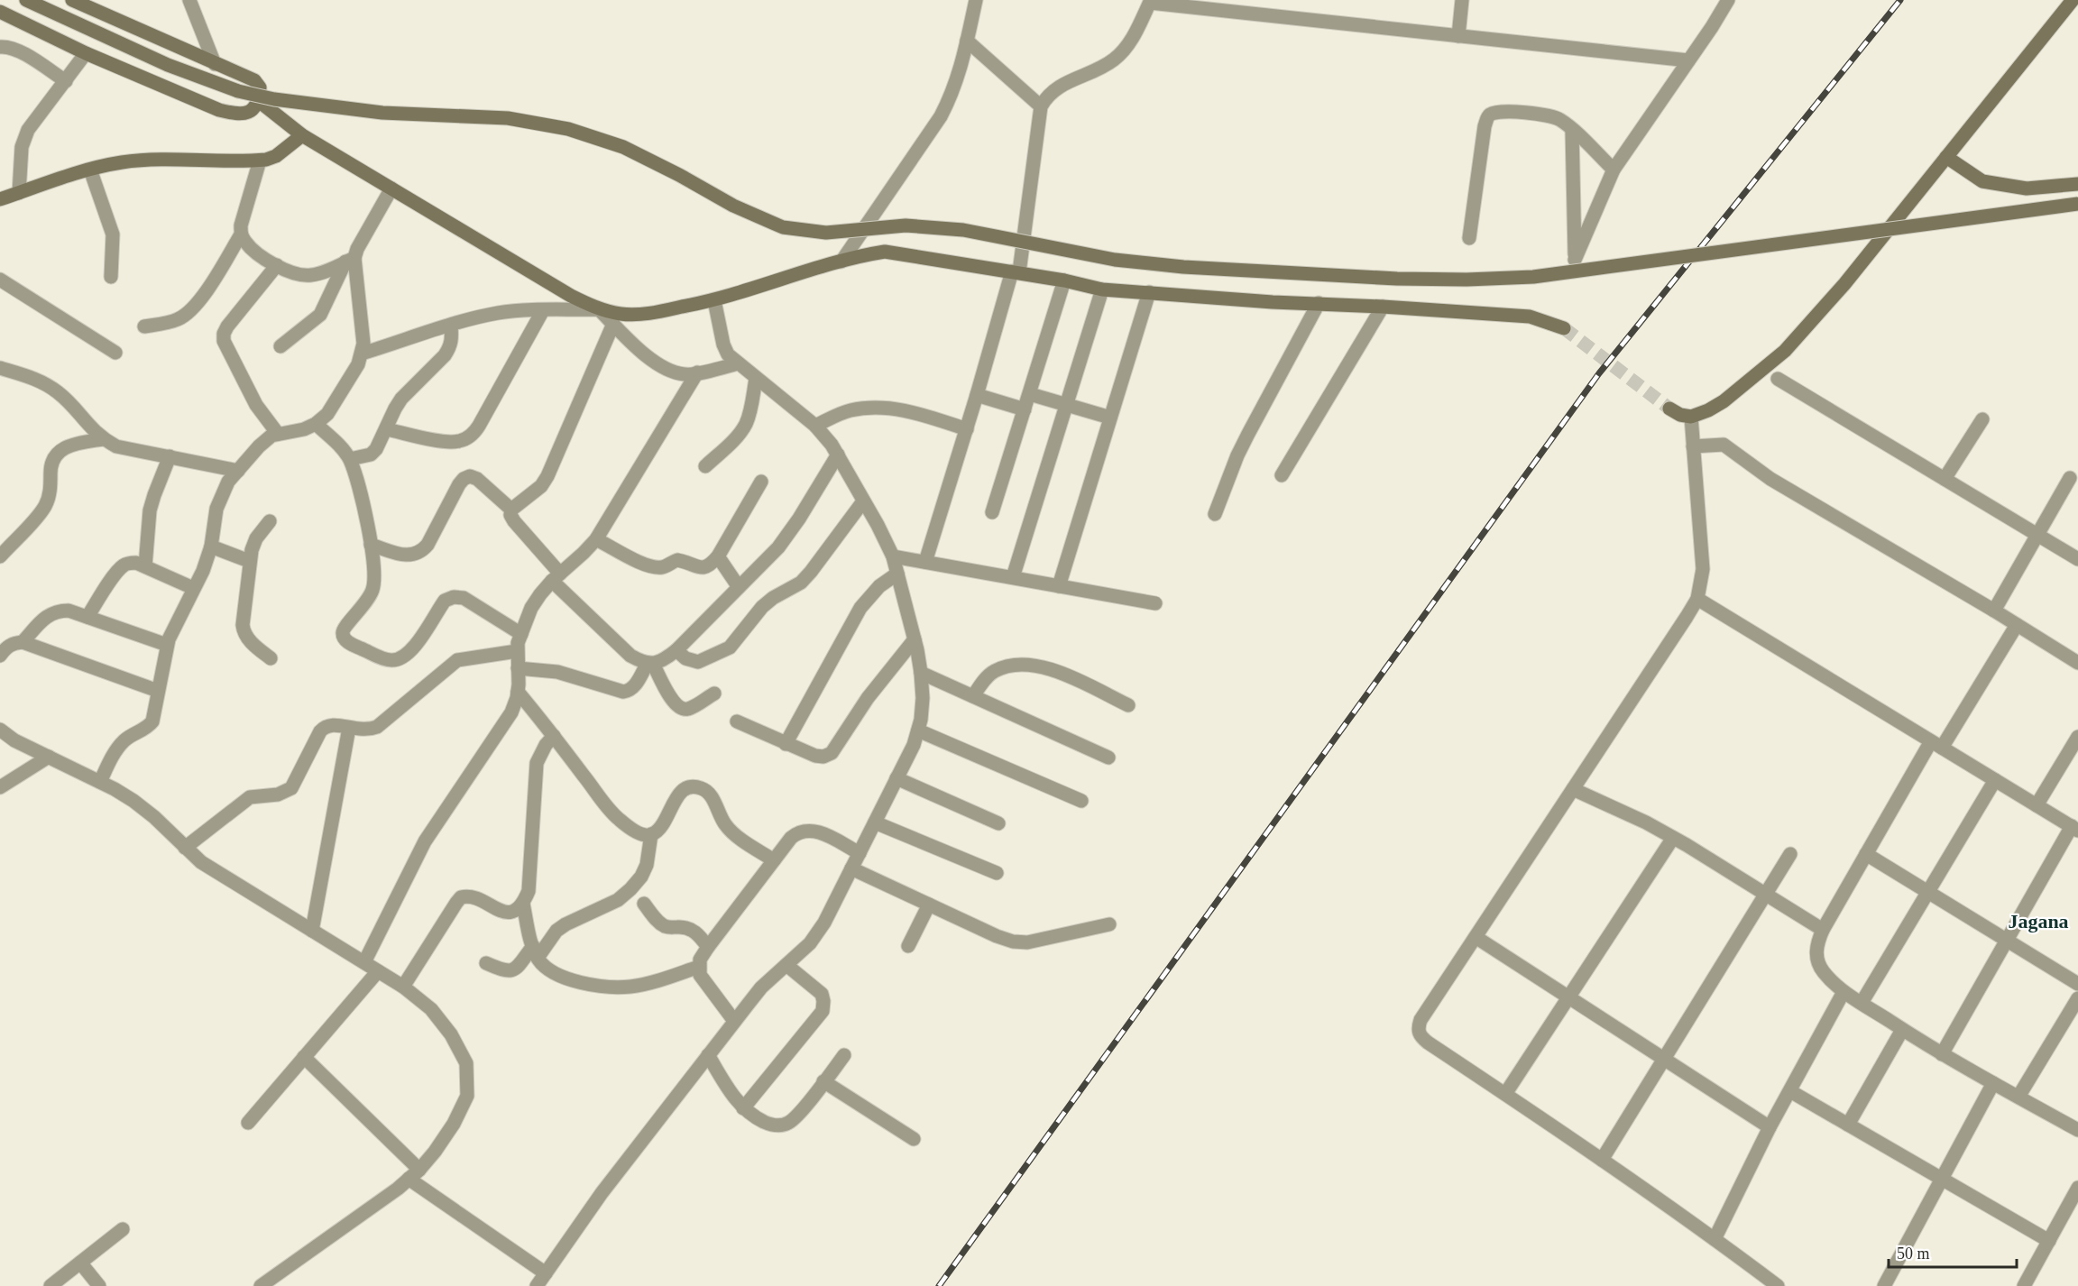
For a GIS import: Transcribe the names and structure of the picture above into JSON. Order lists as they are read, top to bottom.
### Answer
{
  "districts": ["Jagana"],
  "scale_bar": "50 m"
}
